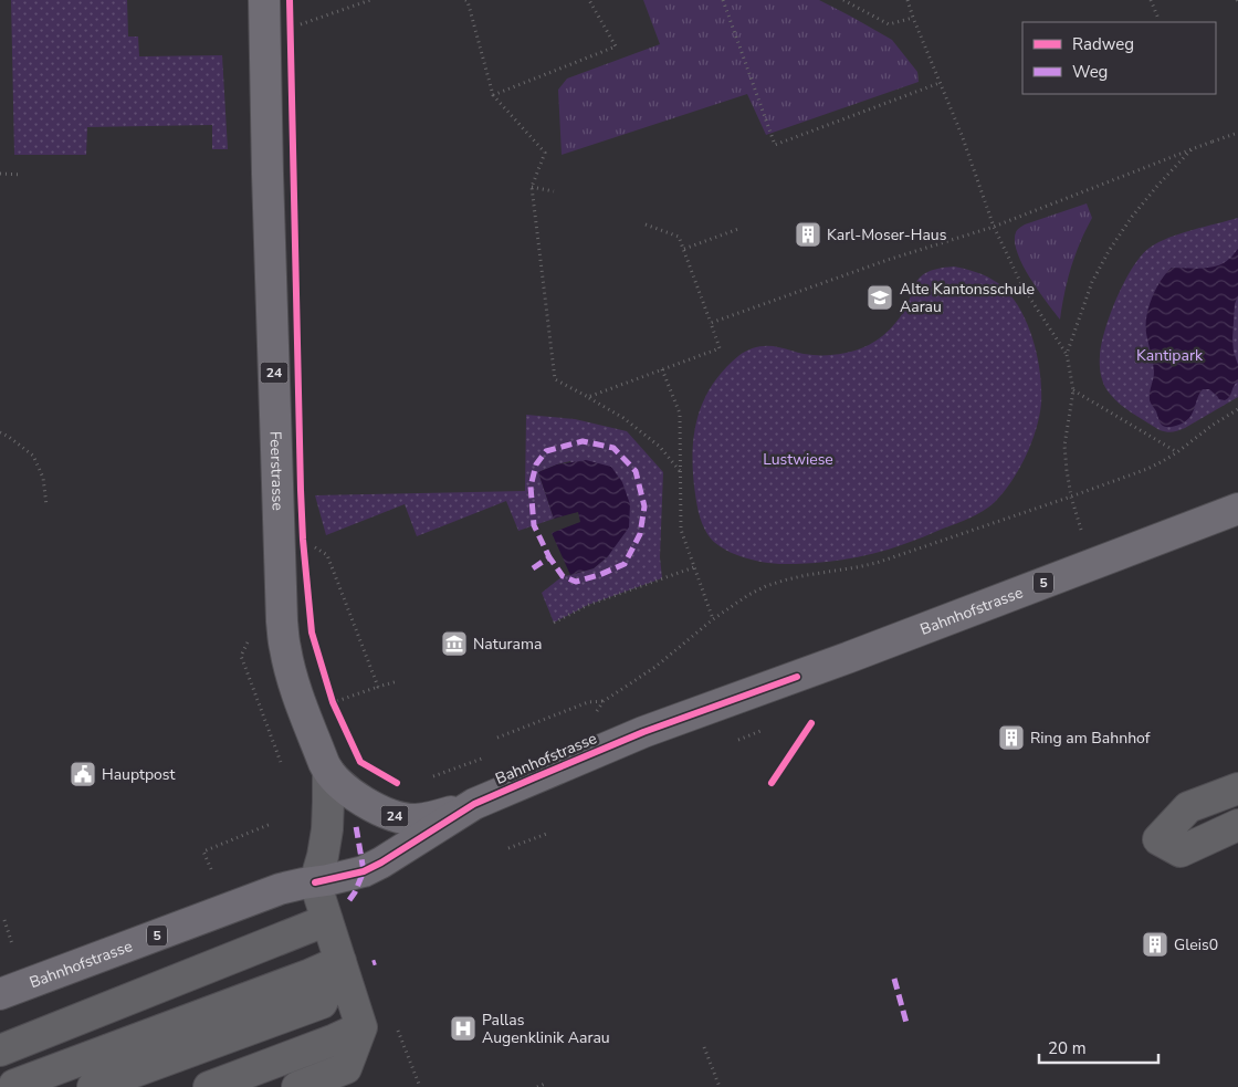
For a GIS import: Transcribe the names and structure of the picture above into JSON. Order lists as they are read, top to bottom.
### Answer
{
  "streets": {
    "main road": [
      "24",
      "Feerstrasse",
      "5",
      "Bahnhofstrasse"
    ]
  },
  "crossings": [
    ["Feerstrasse", "Bahnhofstrasse"]
  ],
  "parks": ["Kantipark", "Lustwiese"],
  "places": {
    "building": ["Karl-Moser-Haus", "Ring am Bahnhof", "Gleis0"],
    "school or university": ["Alte Kantonsschule Aarau"],
    "museum": ["Naturama"],
    "public building": ["Hauptpost"],
    "hospital": ["Pallas Augenklinik Aarau"]
  },
  "legend": ["Radweg", "Weg"],
  "scale_bar": "20 m"
}
